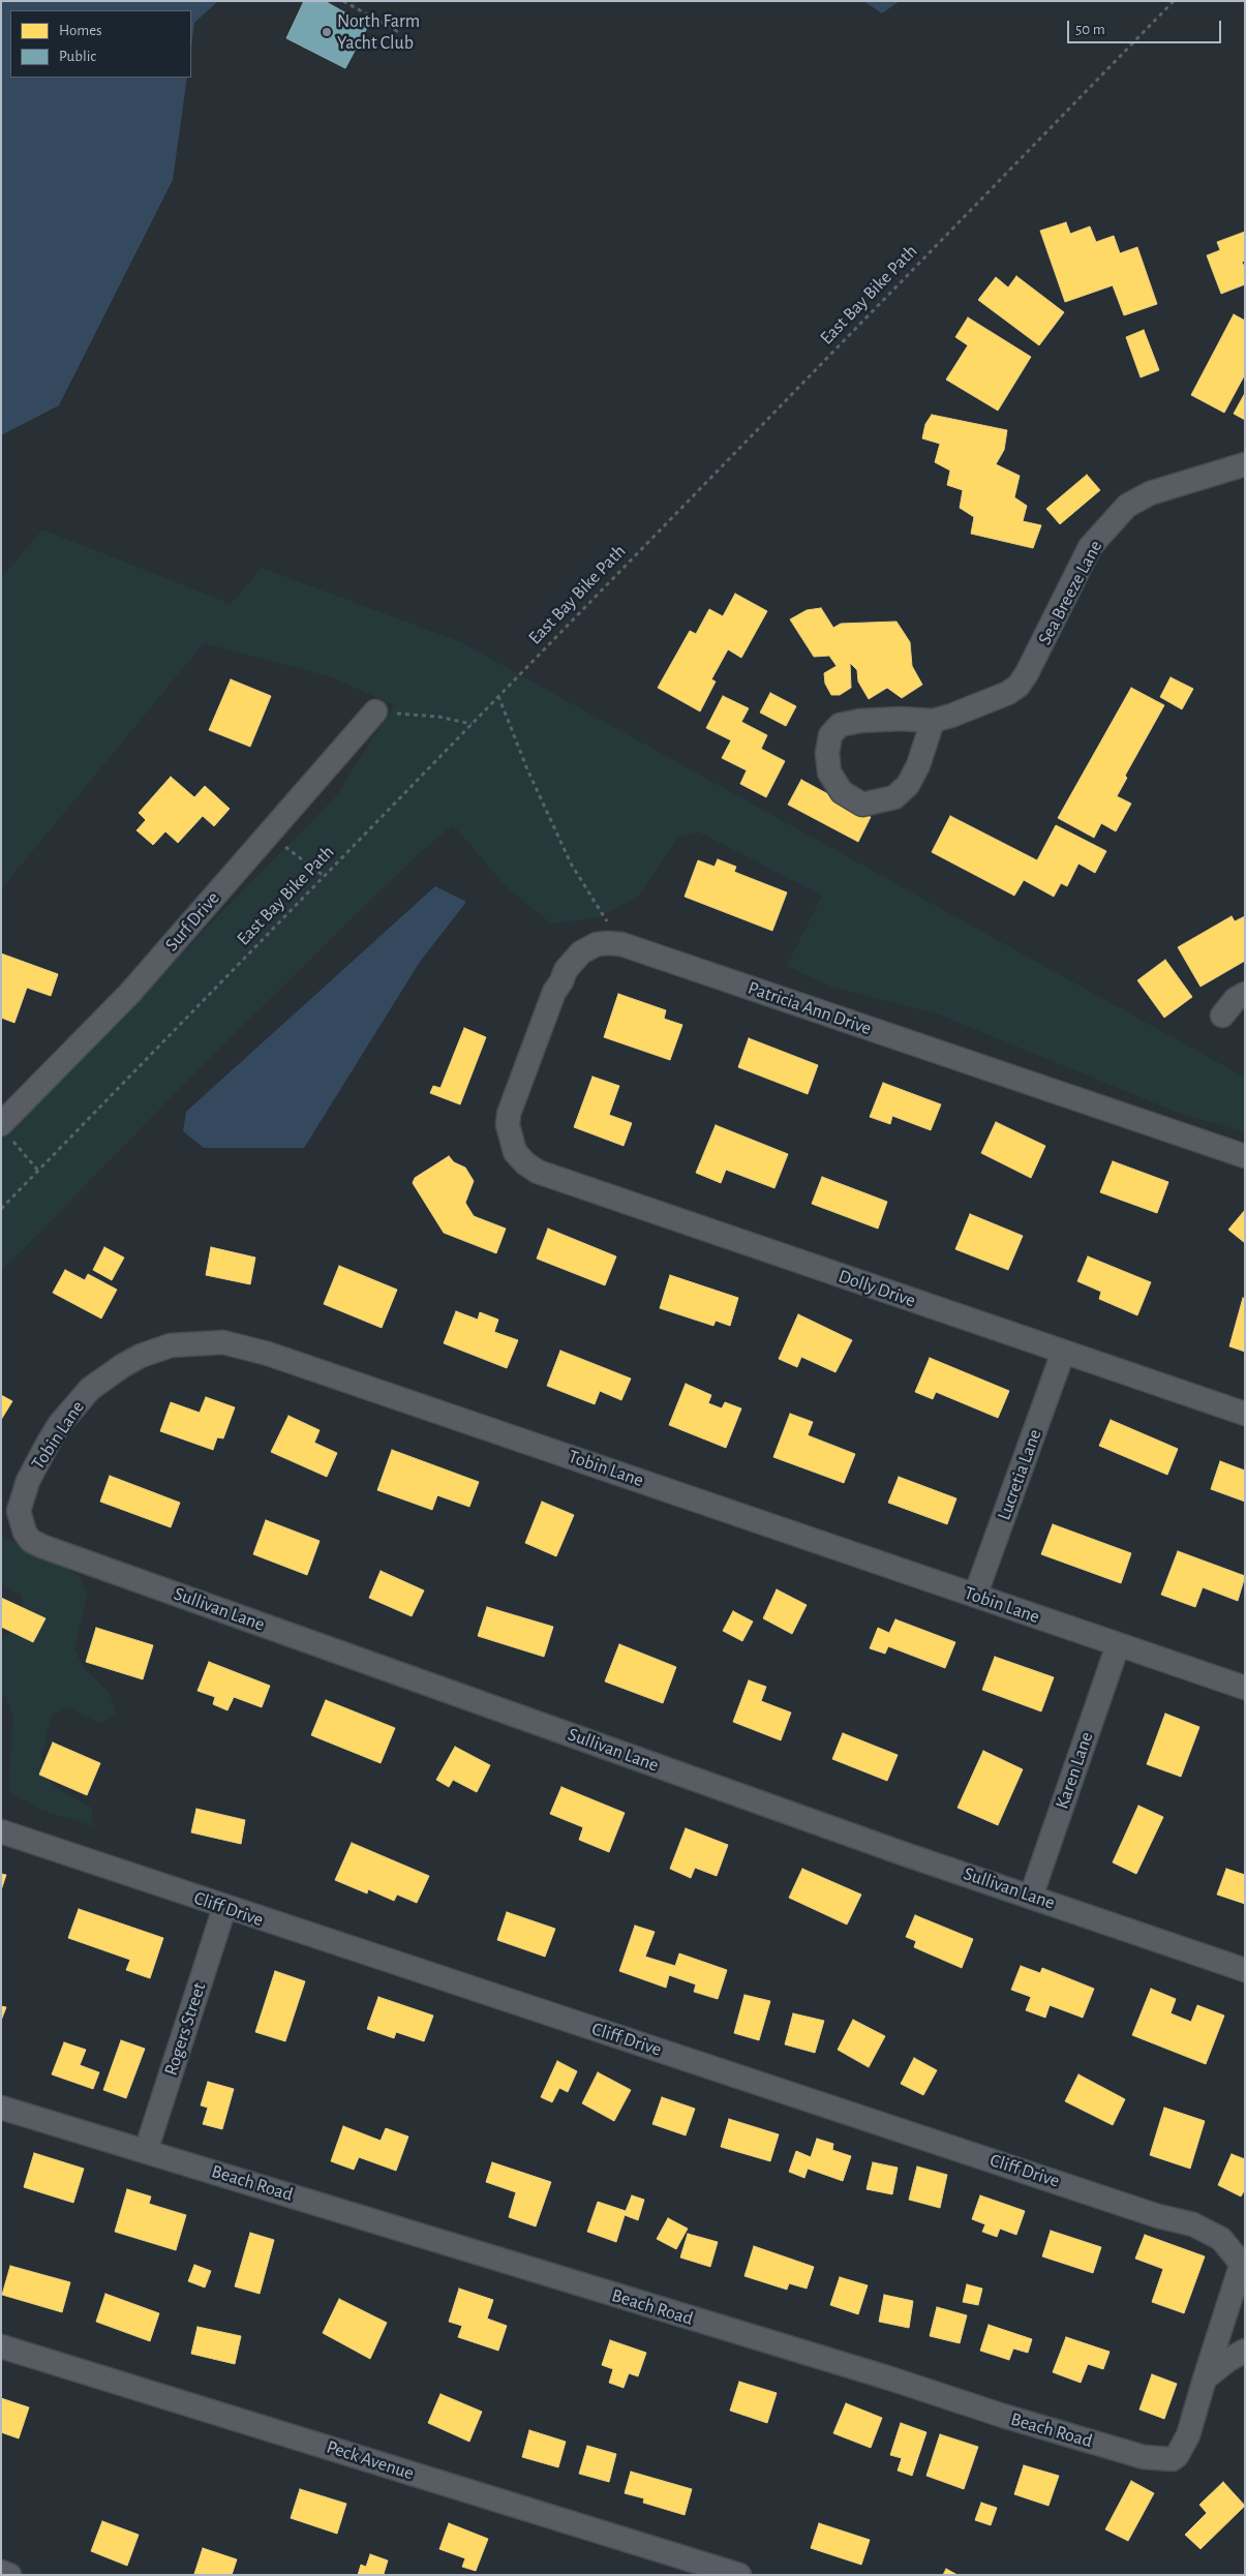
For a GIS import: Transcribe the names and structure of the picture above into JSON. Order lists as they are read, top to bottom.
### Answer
{
  "streets": {
    "street": [
      "Sea Breeze Lane",
      "Surf Drive",
      "Patricia Ann Drive",
      "Dolly Drive",
      "Tobin Lane",
      "Lucretia Lane",
      "Sullivan Lane",
      "Karen Lane",
      "Cliff Drive",
      "Rogers Street",
      "Beach Road",
      "Peck Avenue"
    ],
    "path": ["East Bay Bike Path"]
  },
  "crossings": [
    ["Patricia Ann Drive", "Dolly Drive"],
    ["Dolly Drive", "Lucretia Lane"],
    ["Tobin Lane", "Lucretia Lane"],
    ["Tobin Lane", "Sullivan Lane"],
    ["Tobin Lane", "Karen Lane"],
    ["Sullivan Lane", "Karen Lane"],
    ["Cliff Drive", "Rogers Street"],
    ["Cliff Drive", "Beach Road"],
    ["Rogers Street", "Beach Road"]
  ],
  "places": ["North Farm Yacht Club"],
  "legend": ["Homes", "Public"],
  "scale_bar": "50 m"
}
